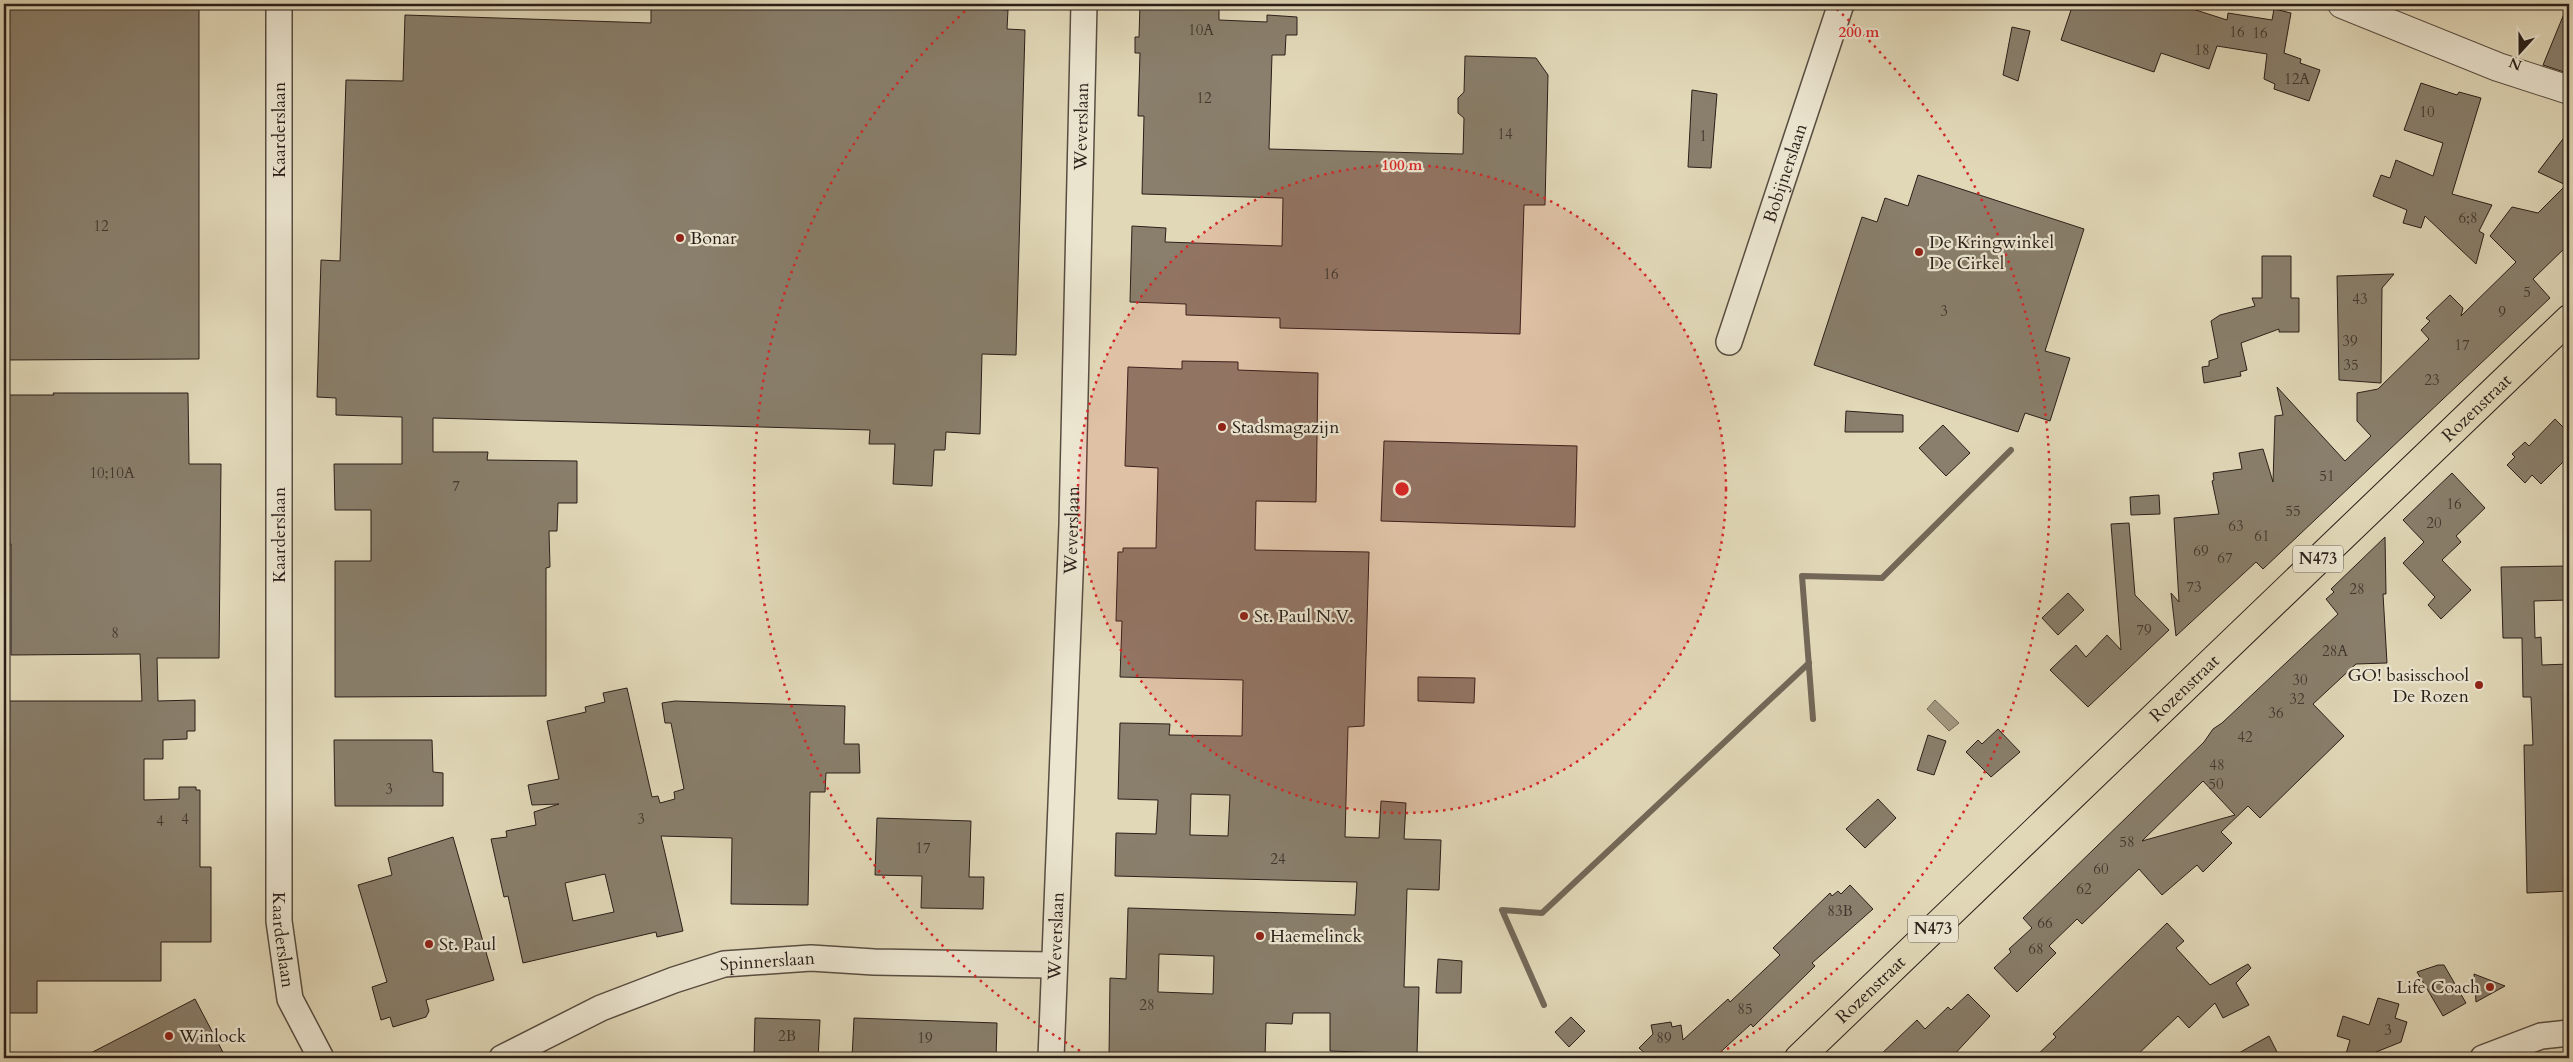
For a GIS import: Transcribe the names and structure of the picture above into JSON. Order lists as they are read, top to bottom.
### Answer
{
  "streets": {
    "main road": ["Rozenstraat", "N473"],
    "street": [
      "Weverslaan",
      "Kaarderslaan",
      "Bobijnerslaan",
      "Spinnerslaan"
    ]
  },
  "crossings": [
    ["Weverslaan", "Spinnerslaan"]
  ],
  "places": [
    "Bonar",
    "De Kringwinkel De Cirkel",
    "Stadsmagazijn",
    "St. Paul N.V.",
    "GO! basisschool De Rozen",
    "Haemelinck",
    "St. Paul",
    "Life Coach",
    "Winlock"
  ],
  "house_numbers": [
    "10A",
    "16",
    "16",
    "18",
    "12A",
    "12",
    "10",
    "14",
    "1",
    "6;8",
    "12",
    "16",
    "5",
    "43",
    "3",
    "9",
    "39",
    "17",
    "35",
    "23",
    "10;10A",
    "51",
    "7",
    "16",
    "55",
    "20",
    "63",
    "61",
    "69",
    "67",
    "73",
    "28",
    "79",
    "8",
    "28A",
    "30",
    "32",
    "36",
    "42",
    "48",
    "50",
    "3",
    "4",
    "3",
    "4",
    "58",
    "17",
    "24",
    "60",
    "62",
    "83B",
    "66",
    "68",
    "28",
    "85",
    "3",
    "2B",
    "19",
    "89"
  ],
  "north": "bottom",
  "rings": ["200 m", "100 m"]
}
